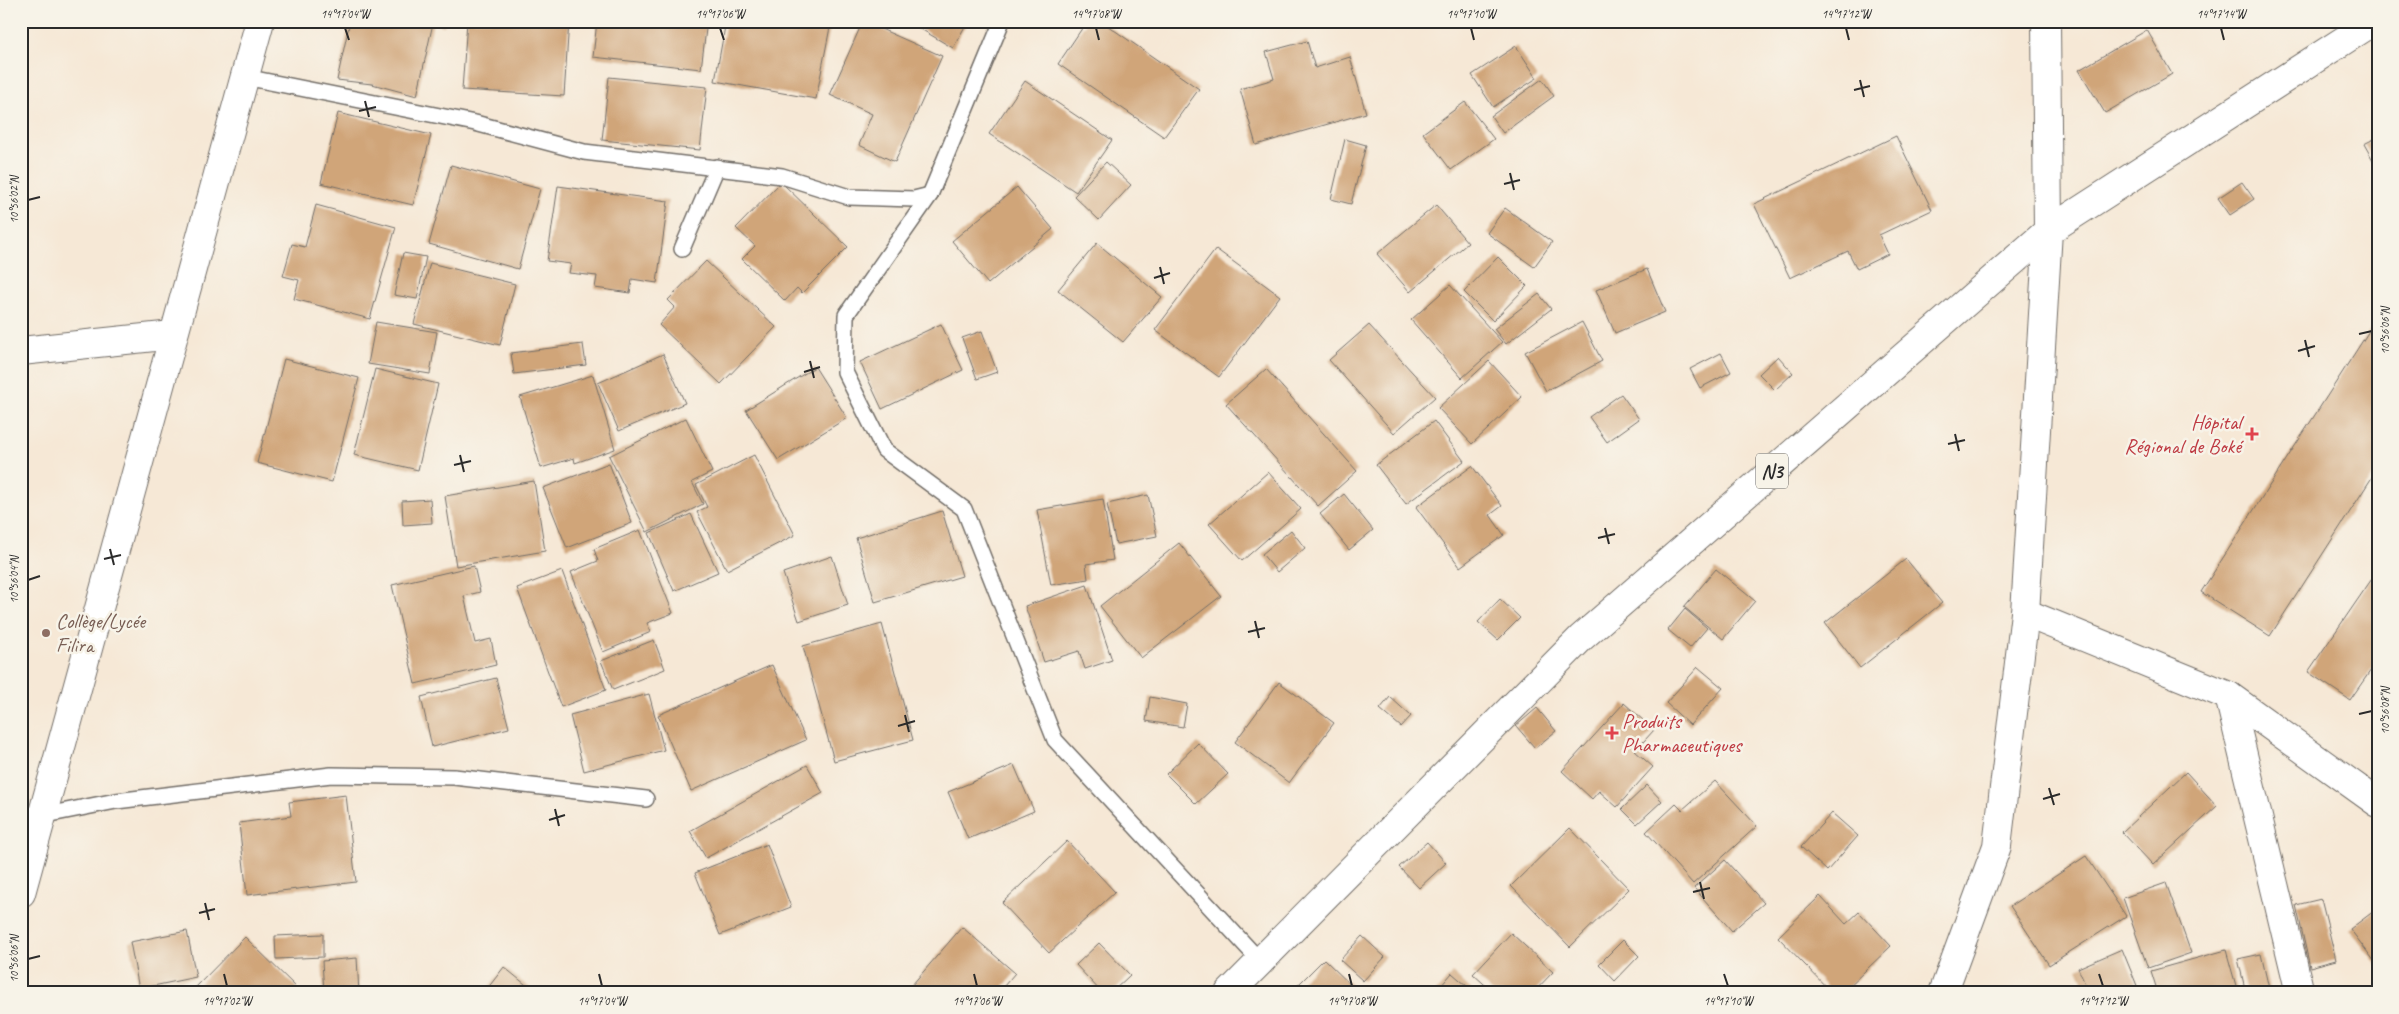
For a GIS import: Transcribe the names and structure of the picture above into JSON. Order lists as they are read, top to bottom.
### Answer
{
  "streets": {
    "main road": ["N3"]
  },
  "places": {
    "health": ["Hôpital Régional de Boké", "Produits Pharmaceutiques"],
    "other": ["Collège/Lycée Filira"]
  },
  "coordinates": [
    "14°17'04\"W",
    "14°17'06\"W",
    "14°17'08\"W",
    "14°17'10\"W",
    "14°17'12\"W",
    "14°17'14\"W",
    "10°56'02\"N",
    "10°56'06\"N",
    "10°56'04\"N",
    "10°56'08\"N",
    "14°17'02\"W"
  ]
}
